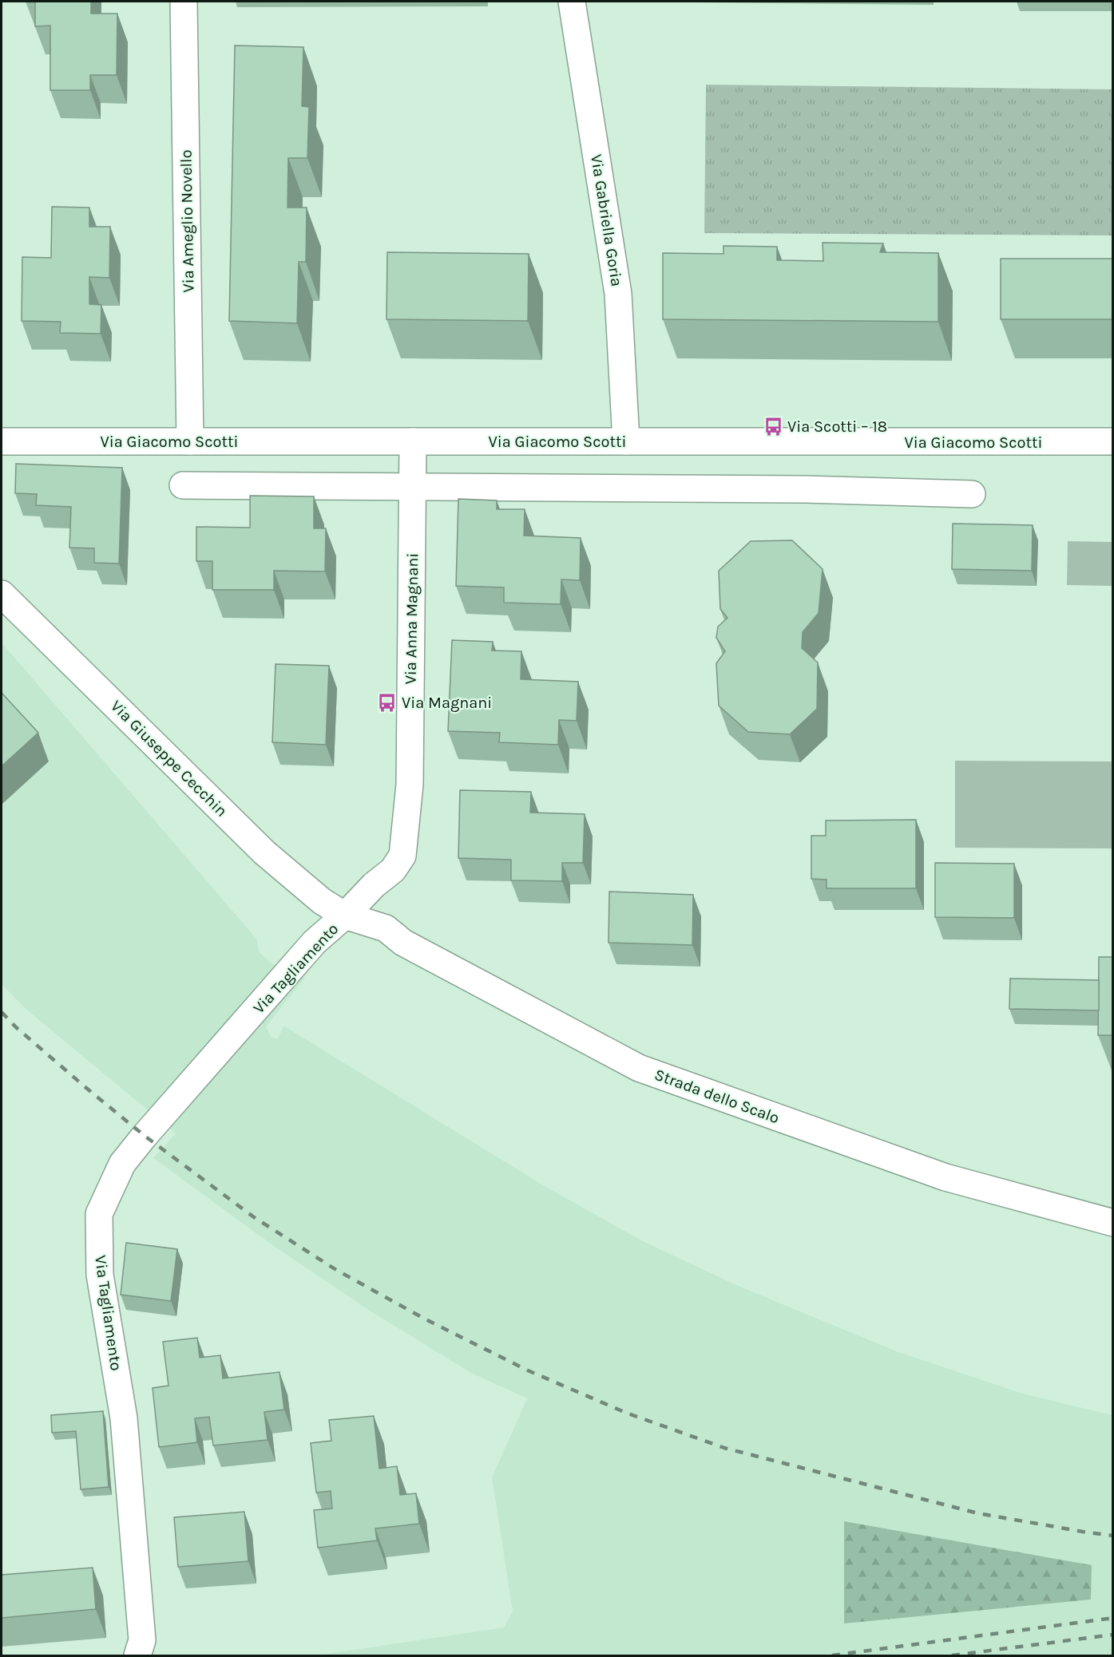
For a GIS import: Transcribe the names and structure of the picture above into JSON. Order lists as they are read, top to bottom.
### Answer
{
  "streets": {
    "street": [
      "Via Gabriella Goria",
      "Via Ameglio Novello",
      "Via Giacomo Scotti",
      "Via Anna Magnani",
      "Via Giuseppe Cecchin",
      "Via Tagliamento",
      "Strada dello Scalo"
    ]
  },
  "crossings": [
    ["Via Gabriella Goria", "Via Giacomo Scotti"],
    ["Via Ameglio Novello", "Via Giacomo Scotti"],
    ["Via Giacomo Scotti", "Via Anna Magnani"],
    ["Via Anna Magnani", "Via Giuseppe Cecchin"],
    ["Via Anna Magnani", "Via Tagliamento"],
    ["Via Anna Magnani", "Strada dello Scalo"],
    ["Via Giuseppe Cecchin", "Via Tagliamento"],
    ["Via Giuseppe Cecchin", "Strada dello Scalo"],
    ["Via Tagliamento", "Strada dello Scalo"]
  ],
  "places": {
    "bus stop": ["Via Scotti – 18", "Via Magnani"]
  }
}
